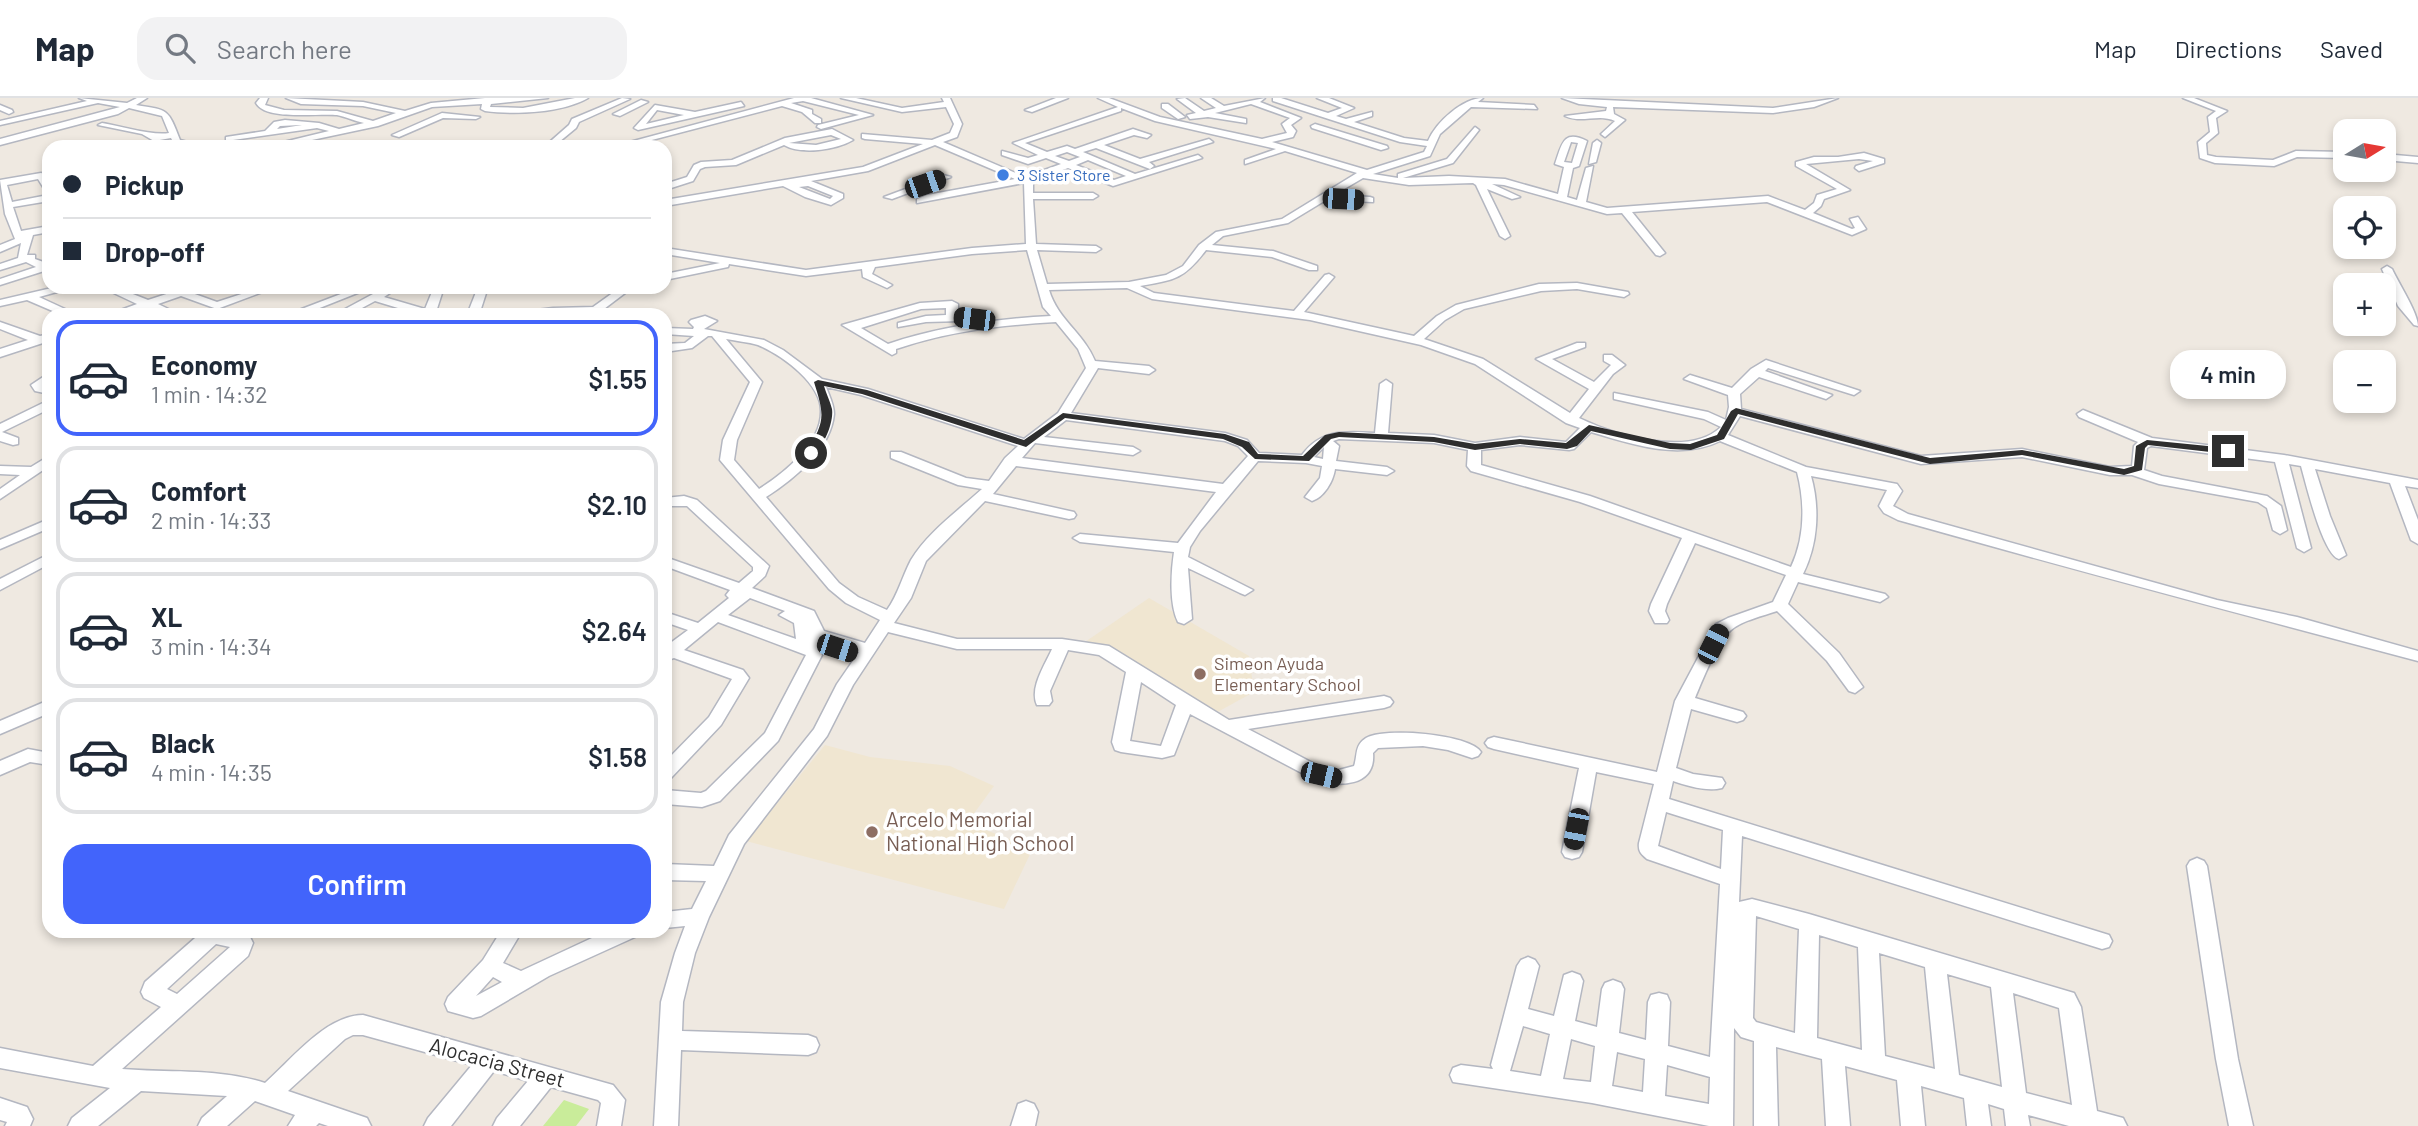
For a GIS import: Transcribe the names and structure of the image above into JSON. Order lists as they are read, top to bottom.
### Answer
{
  "streets": {
    "street": ["Alocacia Street"]
  },
  "places": ["3 Sister Store", "Simeon Ayuda Elementary School", "Arcelo Memorial National High School"],
  "north": "right",
  "page": {
    "header": "Map",
    "search": "Search here",
    "nav": ["Map", "Directions", "Saved"],
    "map_buttons": ["+", "−"],
    "banner": ["Pickup", "Drop-off"],
    "list": [
      {
        "name": "Economy",
        "note": "1 min · 14:32",
        "value": "$1.55"
      },
      {
        "name": "Comfort",
        "note": "2 min · 14:33",
        "value": "$2.10"
      },
      {
        "name": "XL",
        "note": "3 min · 14:34",
        "value": "$2.64"
      },
      {
        "name": "Black",
        "note": "4 min · 14:35",
        "value": "$1.58"
      }
    ],
    "bubble": "4 min",
    "buttons": "Confirm"
  }
}
